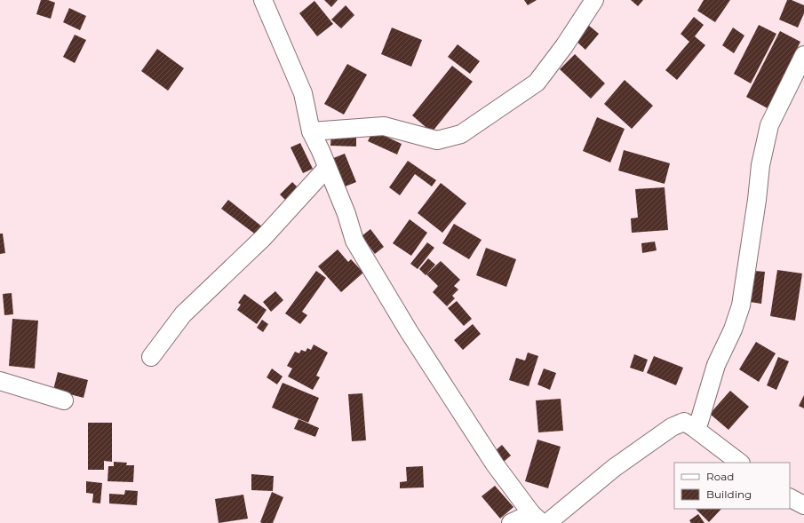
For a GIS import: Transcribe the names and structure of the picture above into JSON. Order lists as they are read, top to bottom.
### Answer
{
  "legend": ["Road", "Building"]
}
